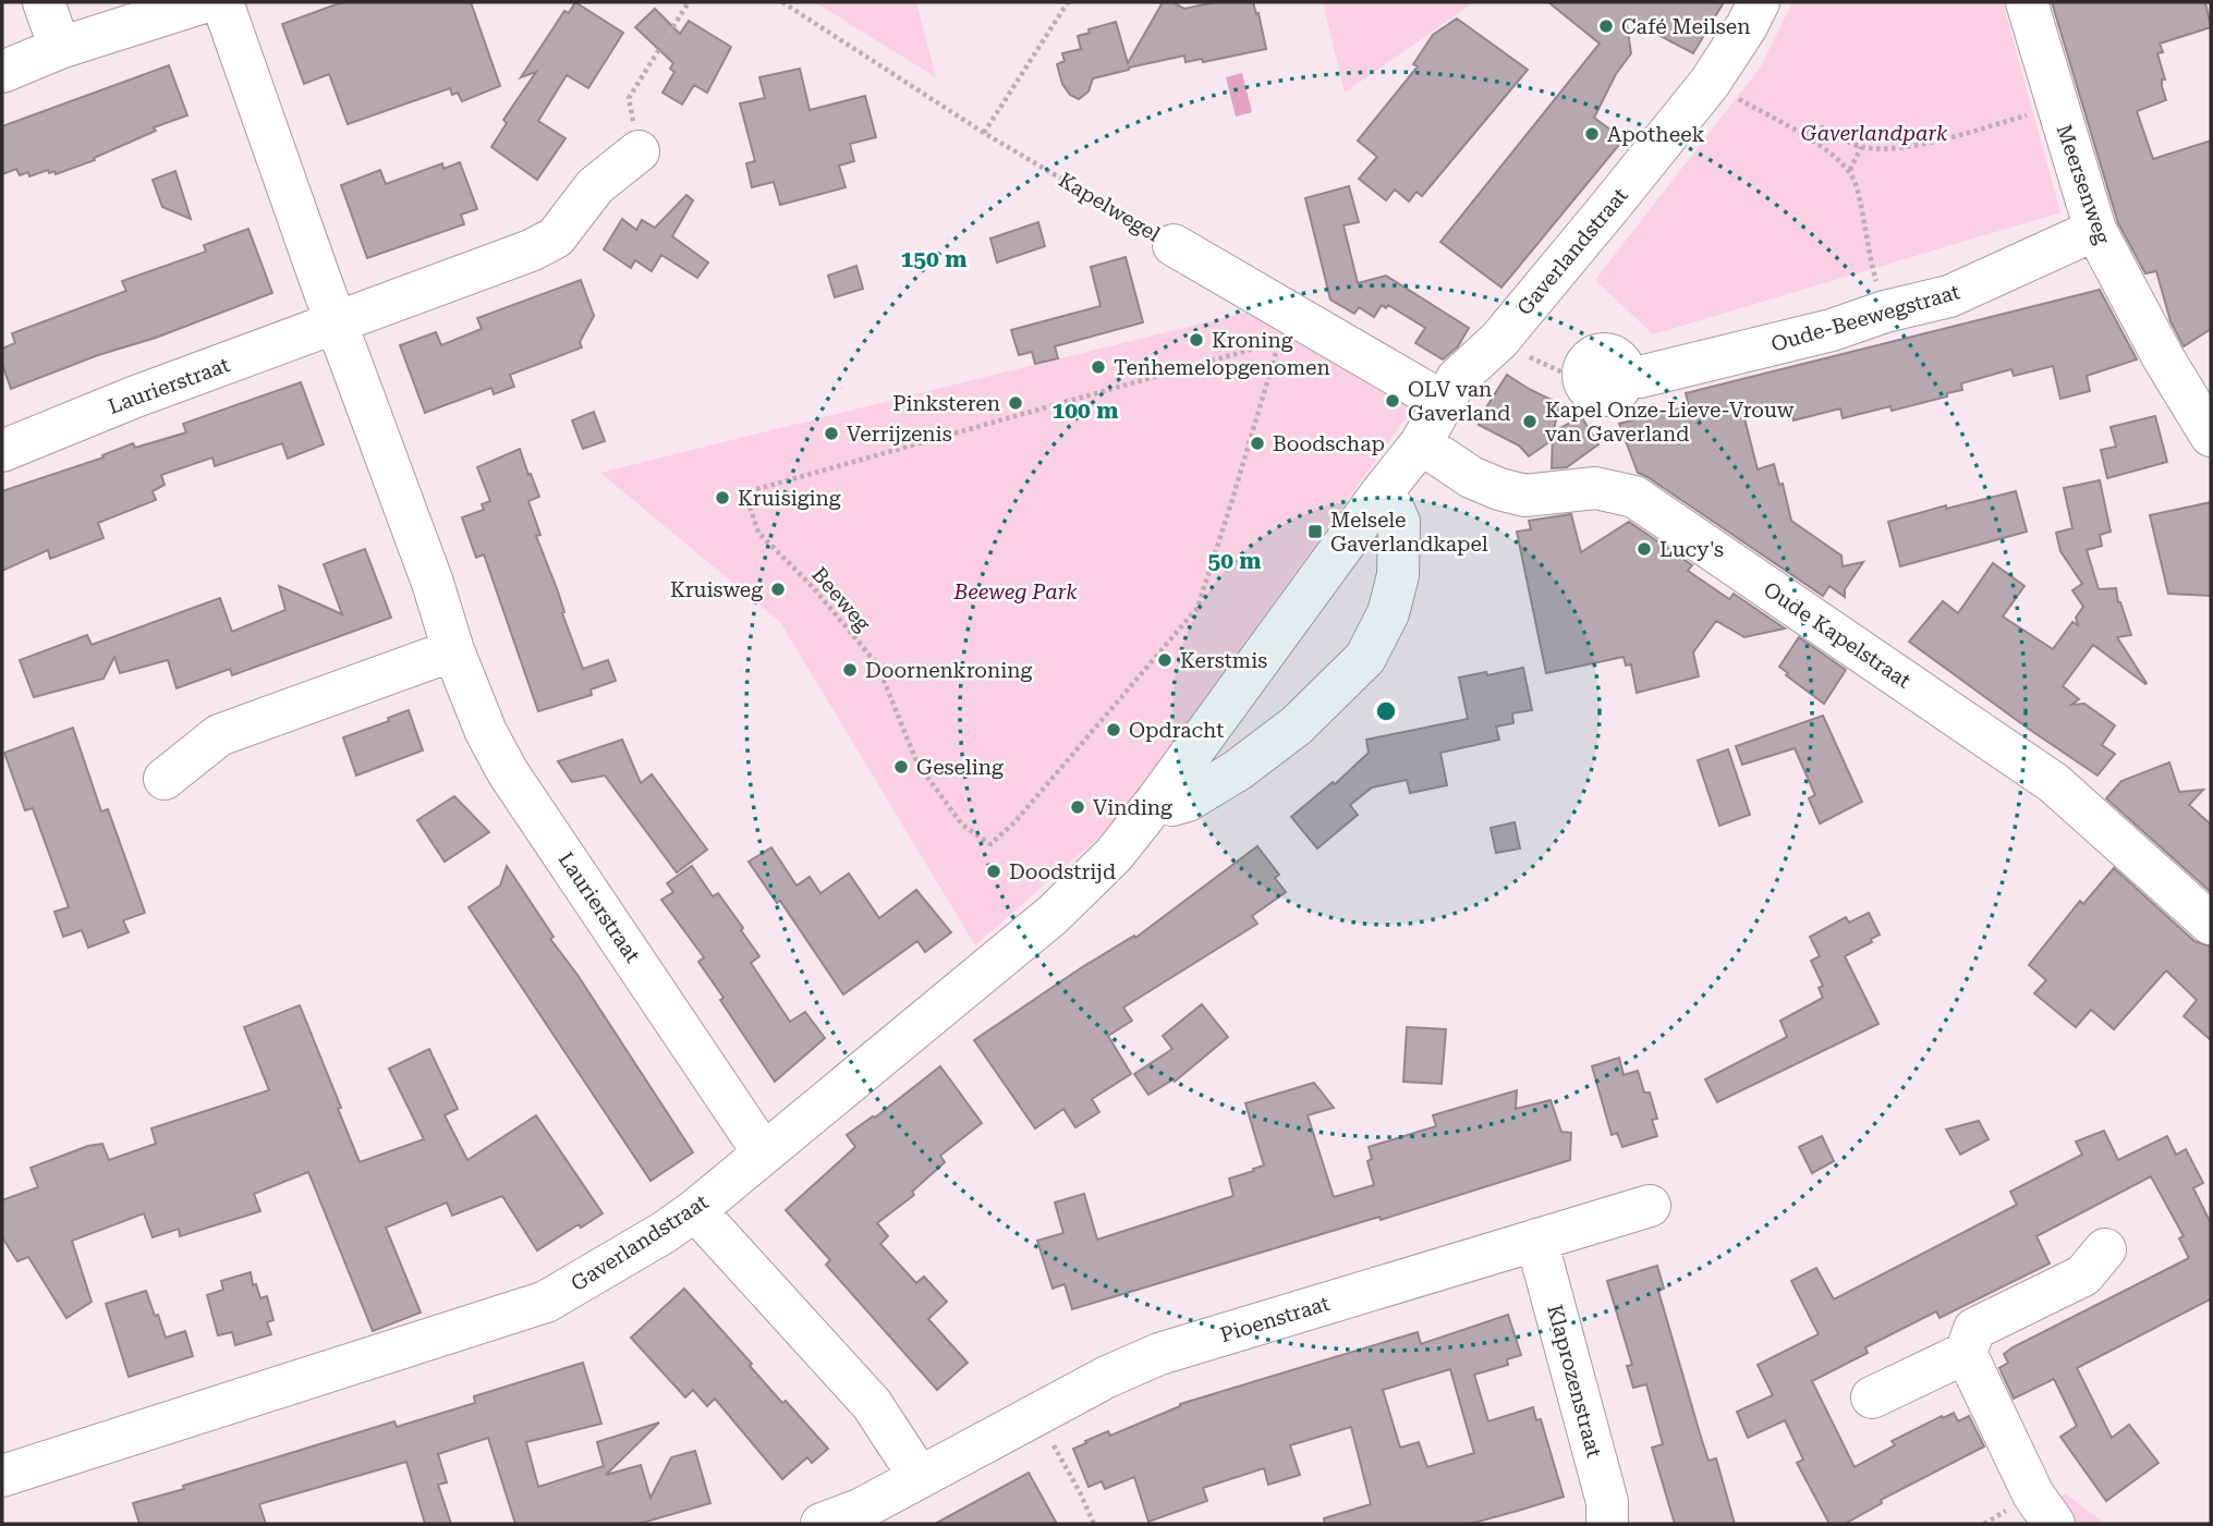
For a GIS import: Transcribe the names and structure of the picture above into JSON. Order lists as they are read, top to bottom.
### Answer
{
  "streets": {
    "street": [
      "Meersenweg",
      "Kapelwegel",
      "Gaverlandstraat",
      "Oude-Beewegstraat",
      "Laurierstraat",
      "Oude Kapelstraat",
      "Pioenstraat",
      "Klaprozenstraat"
    ],
    "path": ["Beeweg"]
  },
  "crossings": [
    ["Meersenweg", "Oude-Beewegstraat"],
    ["Kapelwegel", "Gaverlandstraat"],
    ["Gaverlandstraat", "Laurierstraat"],
    ["Gaverlandstraat", "Oude Kapelstraat"],
    ["Pioenstraat", "Klaprozenstraat"]
  ],
  "parks": ["Gaverlandpark", "Beeweg Park"],
  "places": {
    "other": [
      "Café Meilsen",
      "Apotheek",
      "Kroning",
      "Tenhemelopgenomen",
      "OLV van Gaverland",
      "Pinksteren",
      "Kapel Onze-Lieve-Vrouw van Gaverland",
      "Verrijzenis",
      "Boodschap",
      "Kruisiging",
      "Lucy's",
      "Kruisweg",
      "Kerstmis",
      "Doornenkroning",
      "Opdracht",
      "Geseling",
      "Vinding",
      "Doodstrijd"
    ],
    "transit": ["Melsele Gaverlandkapel"]
  },
  "rings": ["150 m", "100 m", "50 m"]
}
